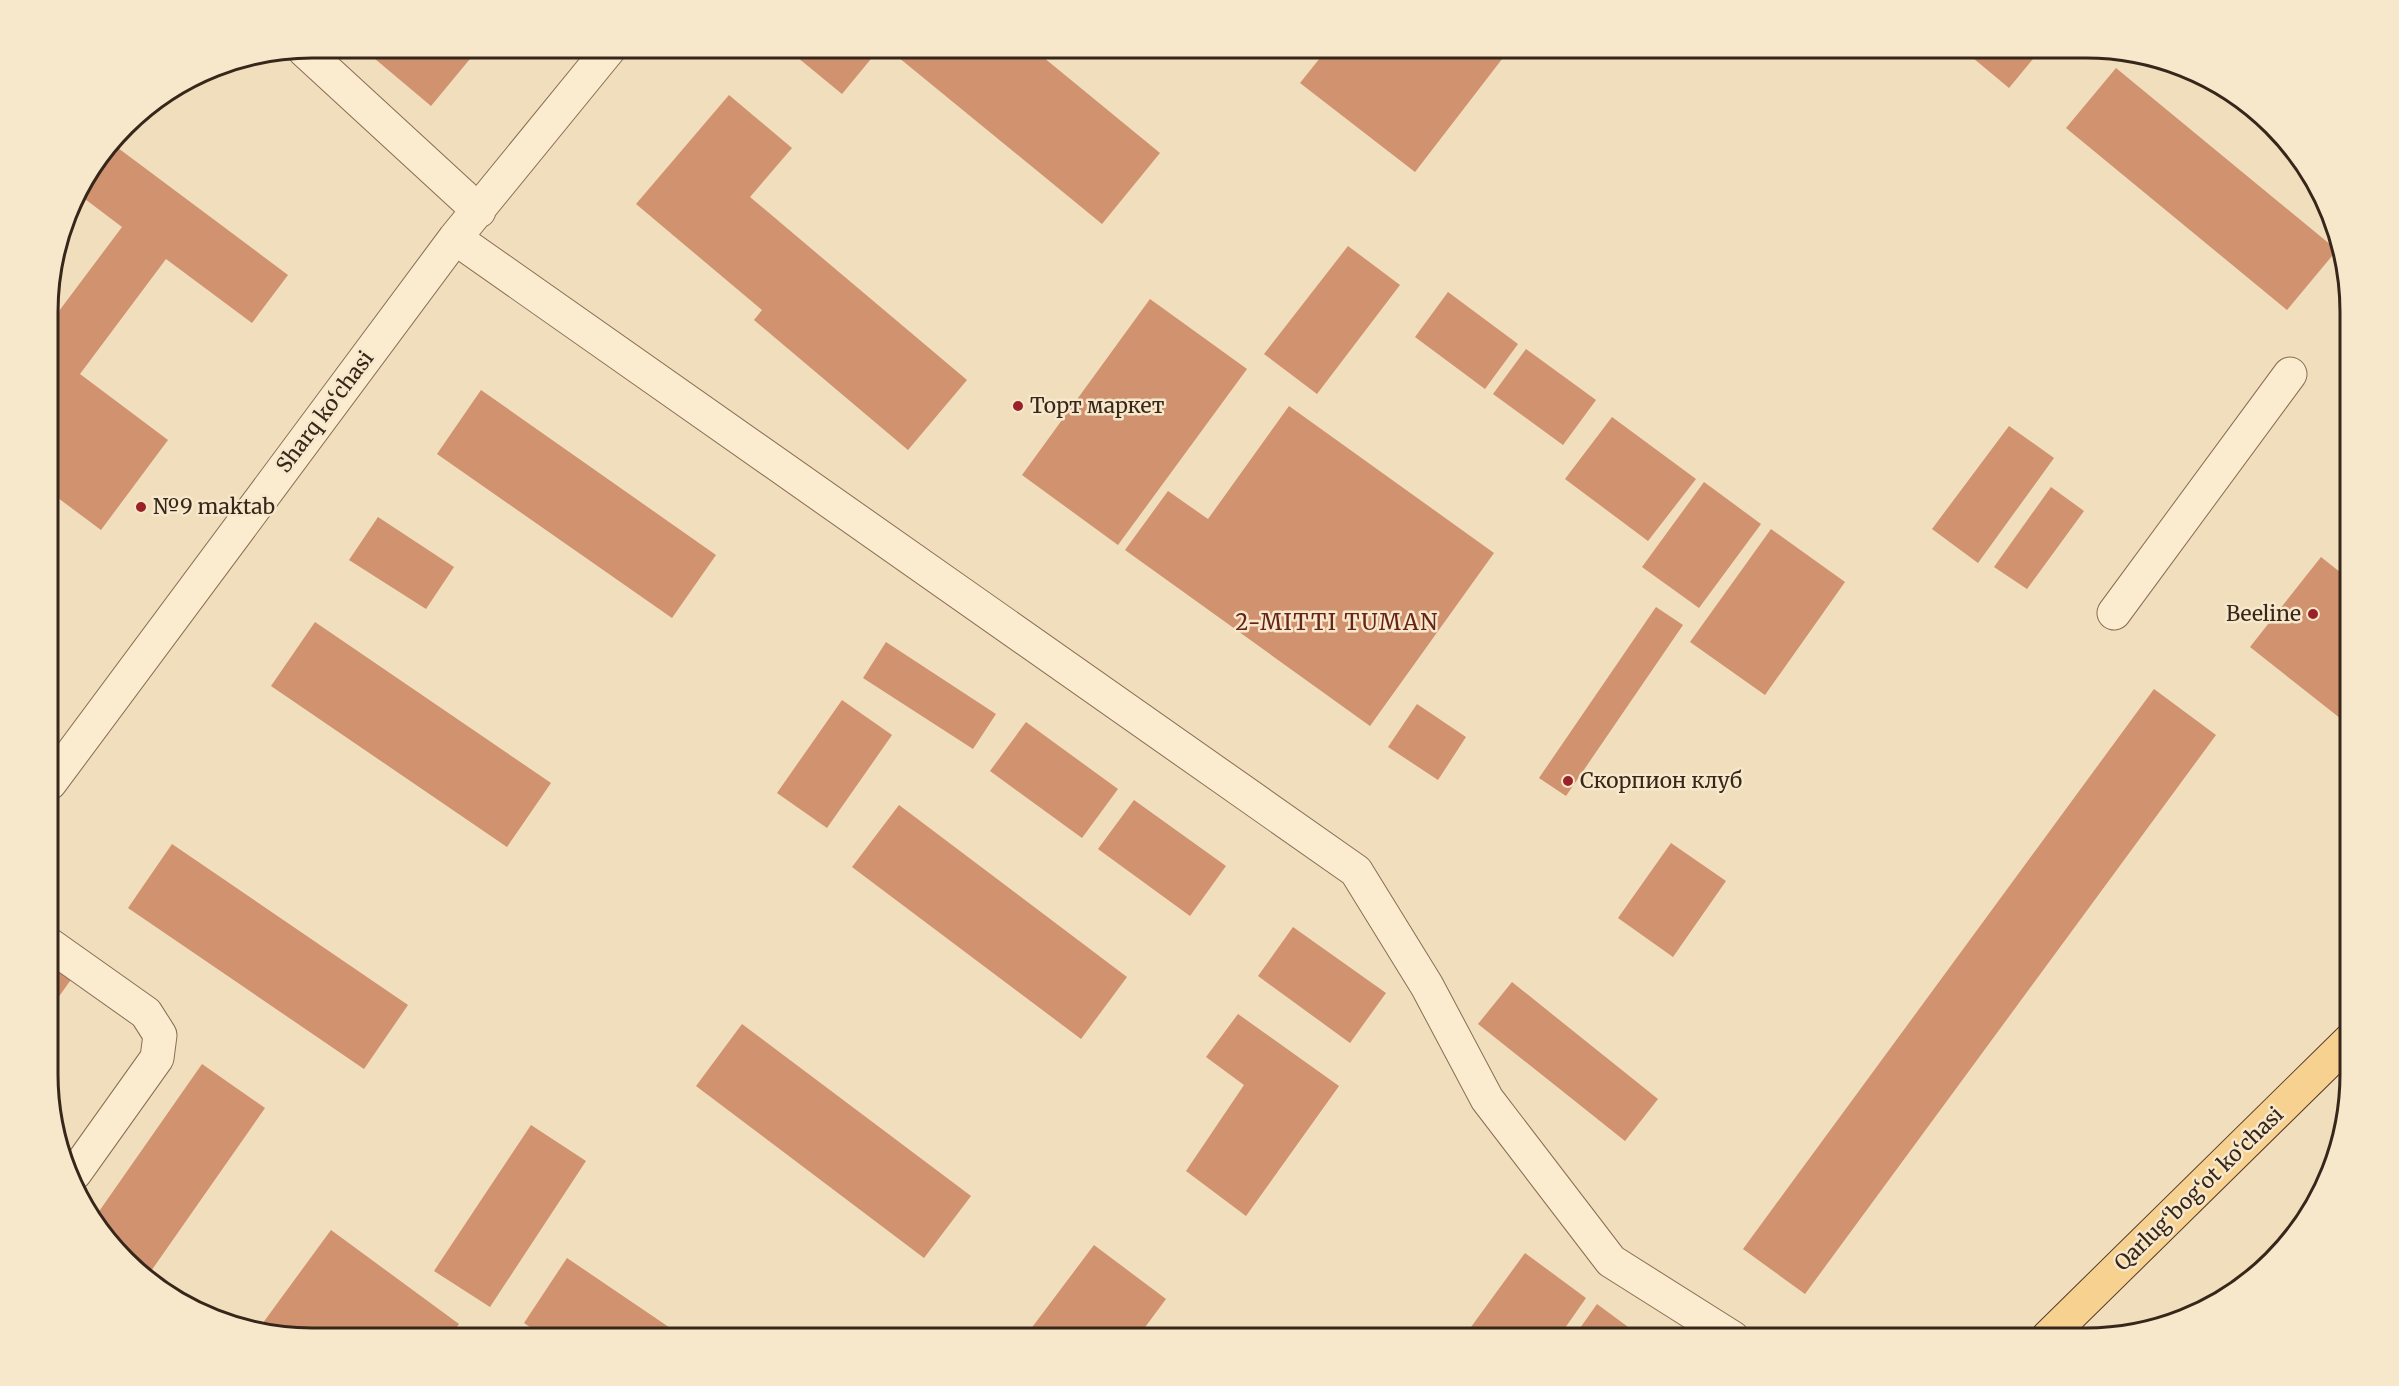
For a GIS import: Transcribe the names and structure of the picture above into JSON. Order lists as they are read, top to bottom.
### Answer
{
  "streets": {
    "main road": ["Qarlug‘bog‘ot ko‘chasi"],
    "street": ["Sharq ko‘chasi"]
  },
  "districts": ["2-MITTI TUMAN"],
  "places": [
    "Торт маркет",
    "№9 maktab",
    "Beeline",
    "Скорпион клуб"
  ]
}
